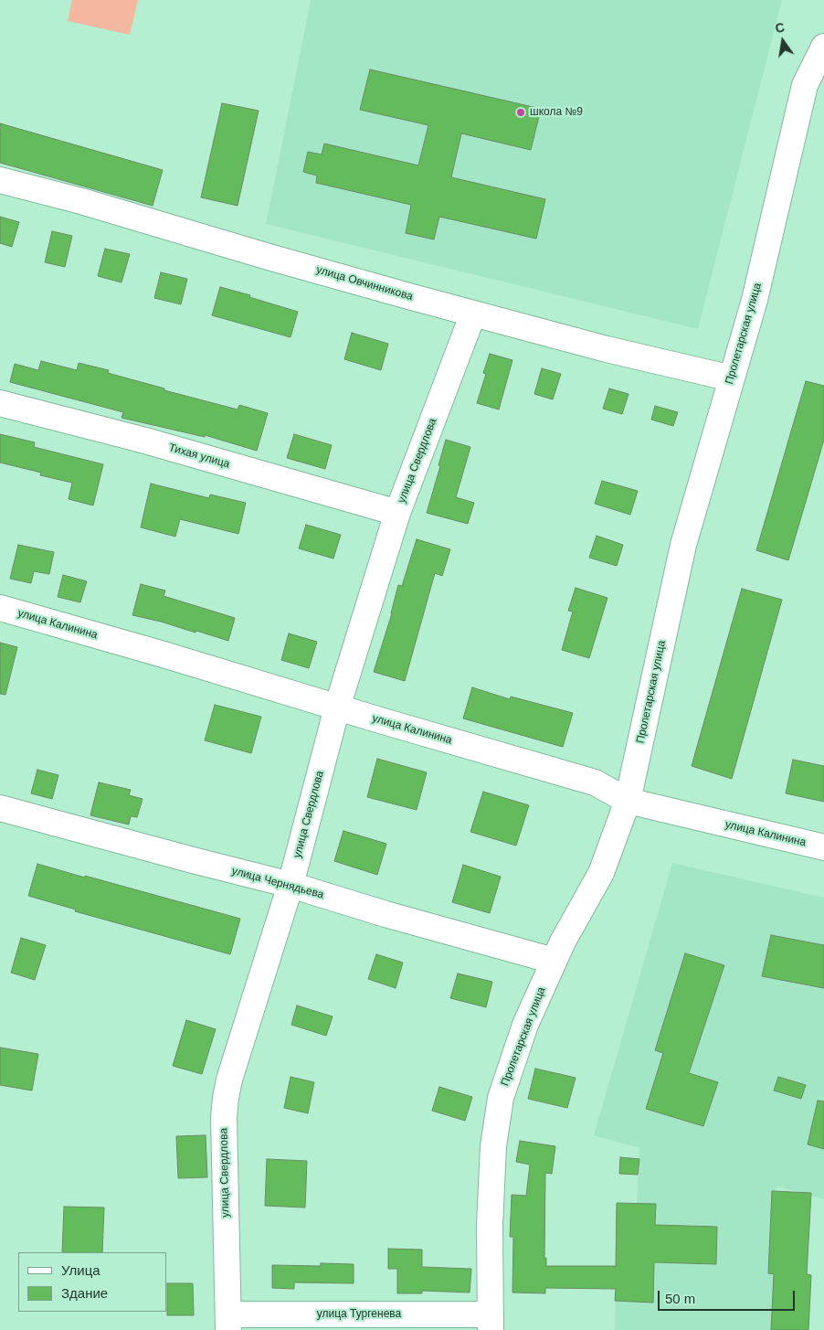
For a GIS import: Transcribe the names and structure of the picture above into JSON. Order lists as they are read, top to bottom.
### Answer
{
  "streets": {
    "street": [
      "улица Овчинникова",
      "Пролетарская улица",
      "Тихая улица",
      "улица Свердлова",
      "улица Калинина",
      "улица Чернядьева",
      "улица Тургенева"
    ]
  },
  "crossings": [
    ["улица Овчинникова", "Пролетарская улица"],
    ["улица Овчинникова", "улица Свердлова"],
    ["Пролетарская улица", "улица Калинина"],
    ["Пролетарская улица", "улица Чернядьева"],
    ["Пролетарская улица", "улица Тургенева"],
    ["Тихая улица", "улица Свердлова"],
    ["улица Свердлова", "улица Калинина"],
    ["улица Свердлова", "улица Чернядьева"],
    ["улица Свердлова", "улица Тургенева"]
  ],
  "places": ["школа №9"],
  "legend": ["Улица", "Здание"],
  "scale_bar": "50 m",
  "north": "top"
}
